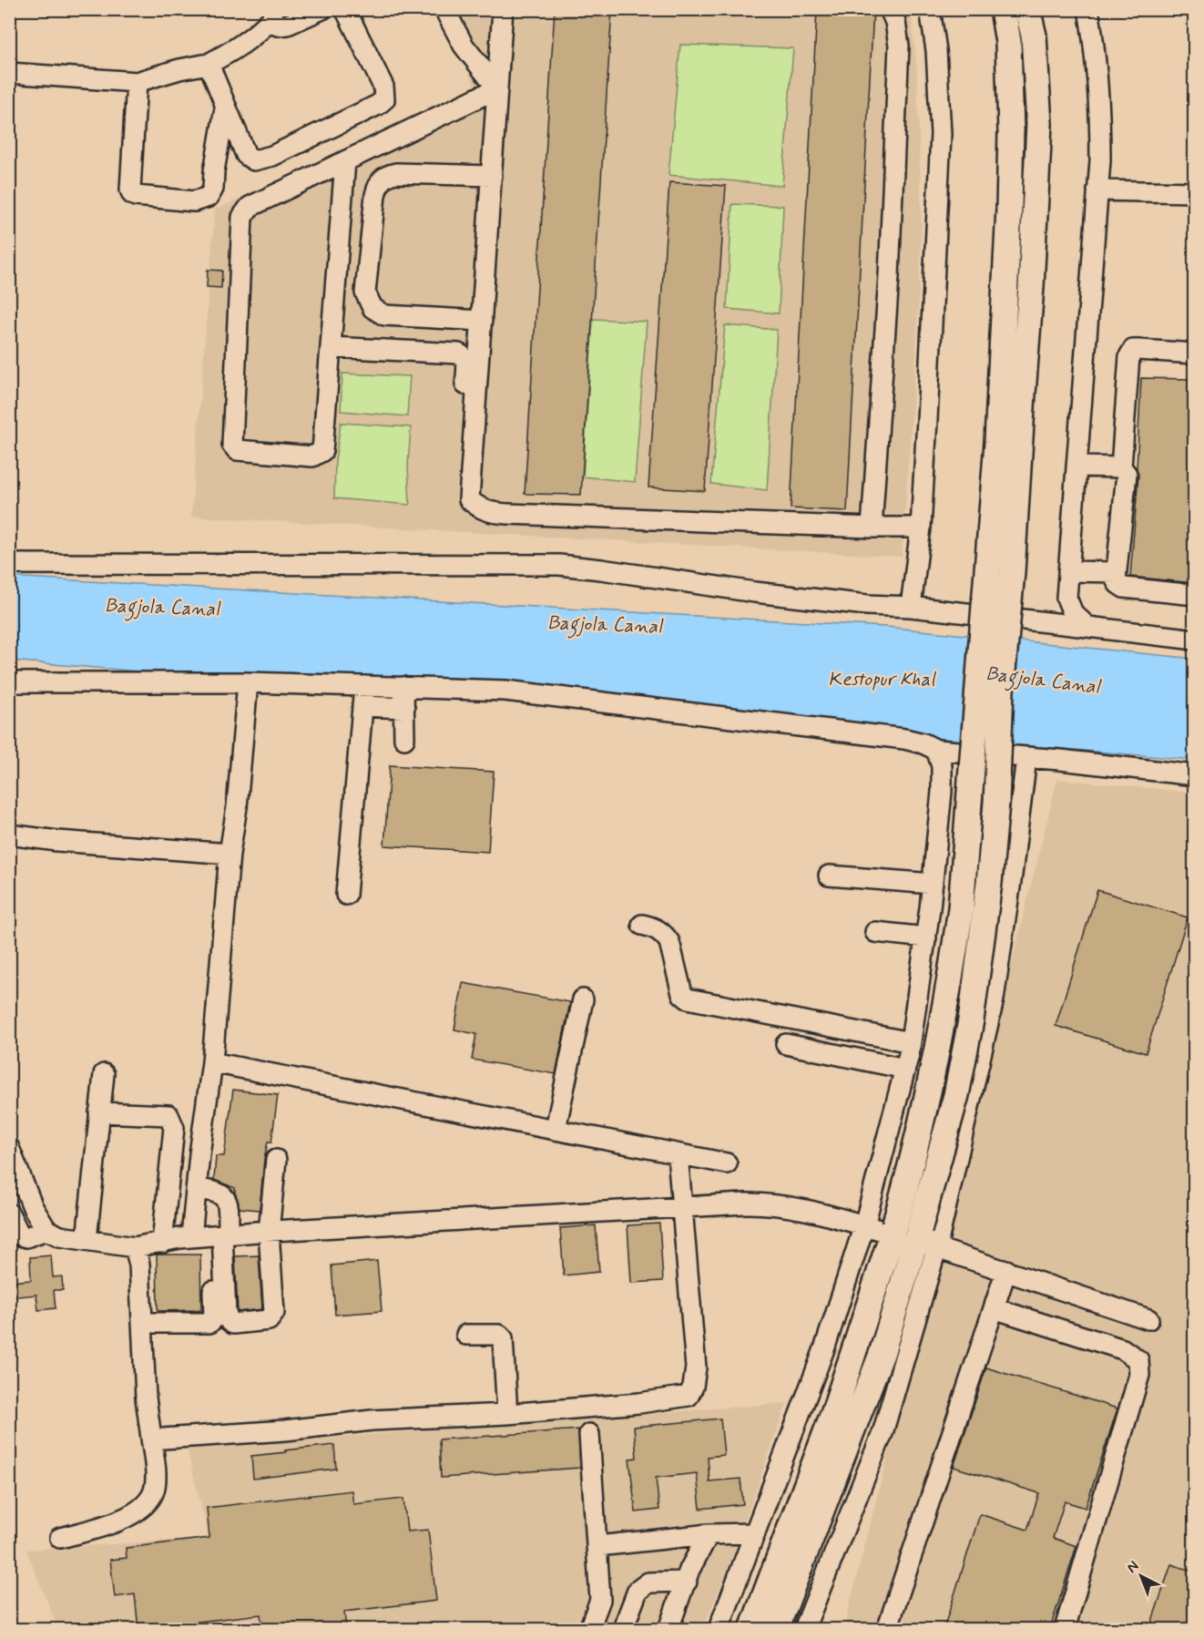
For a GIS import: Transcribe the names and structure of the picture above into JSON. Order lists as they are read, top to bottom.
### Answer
{
  "water": ["Bagjola Canal", "Kestopur Khal"],
  "north": "top left"
}
